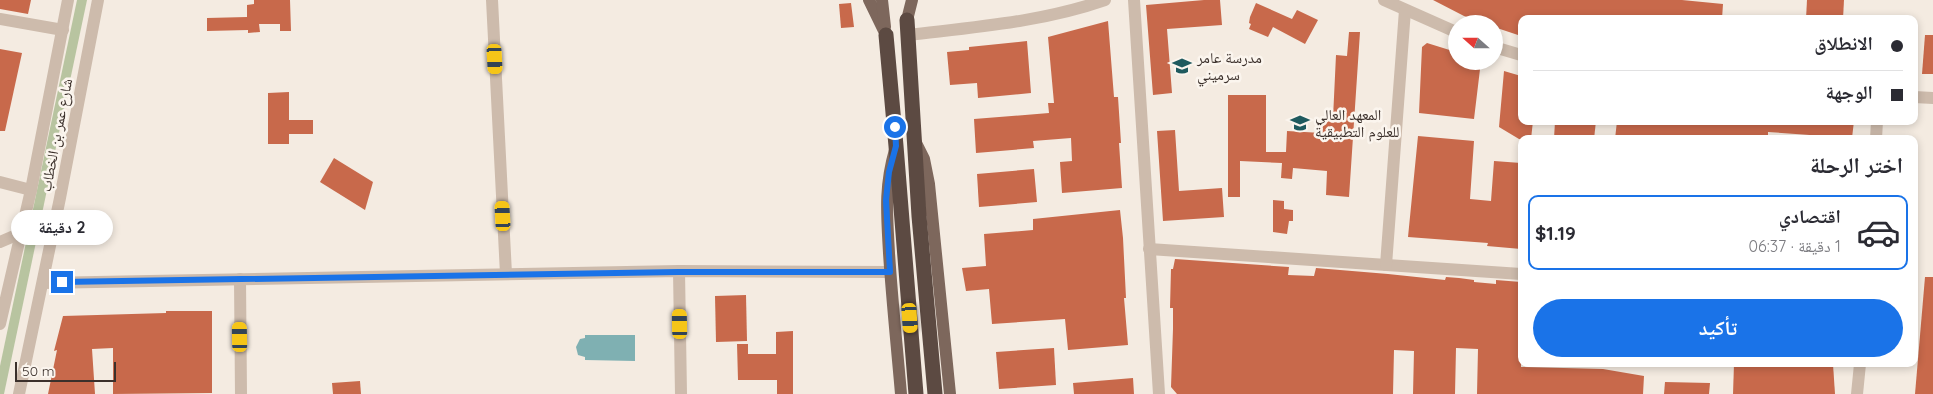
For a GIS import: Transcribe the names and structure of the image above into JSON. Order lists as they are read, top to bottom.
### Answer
{
  "streets": {
    "street": ["شارع عمر بن الخطاب"]
  },
  "places": {
    "school or university": ["مدرسة عامر سرميني", "المعهد العالي للعلوم التطبيقية"]
  },
  "scale_bar": "50 m",
  "north": "left",
  "page": {
    "banner": ["الانطلاق", "الوجهة"],
    "heading": "اختر الرحلة",
    "list": [
      {
        "name": "اقتصادي",
        "note": "1 دقيقة · 06:37",
        "value": "$1.19"
      }
    ],
    "bubble": "2 دقيقة",
    "buttons": "تأكيد",
    "scale": "50 m"
  }
}
